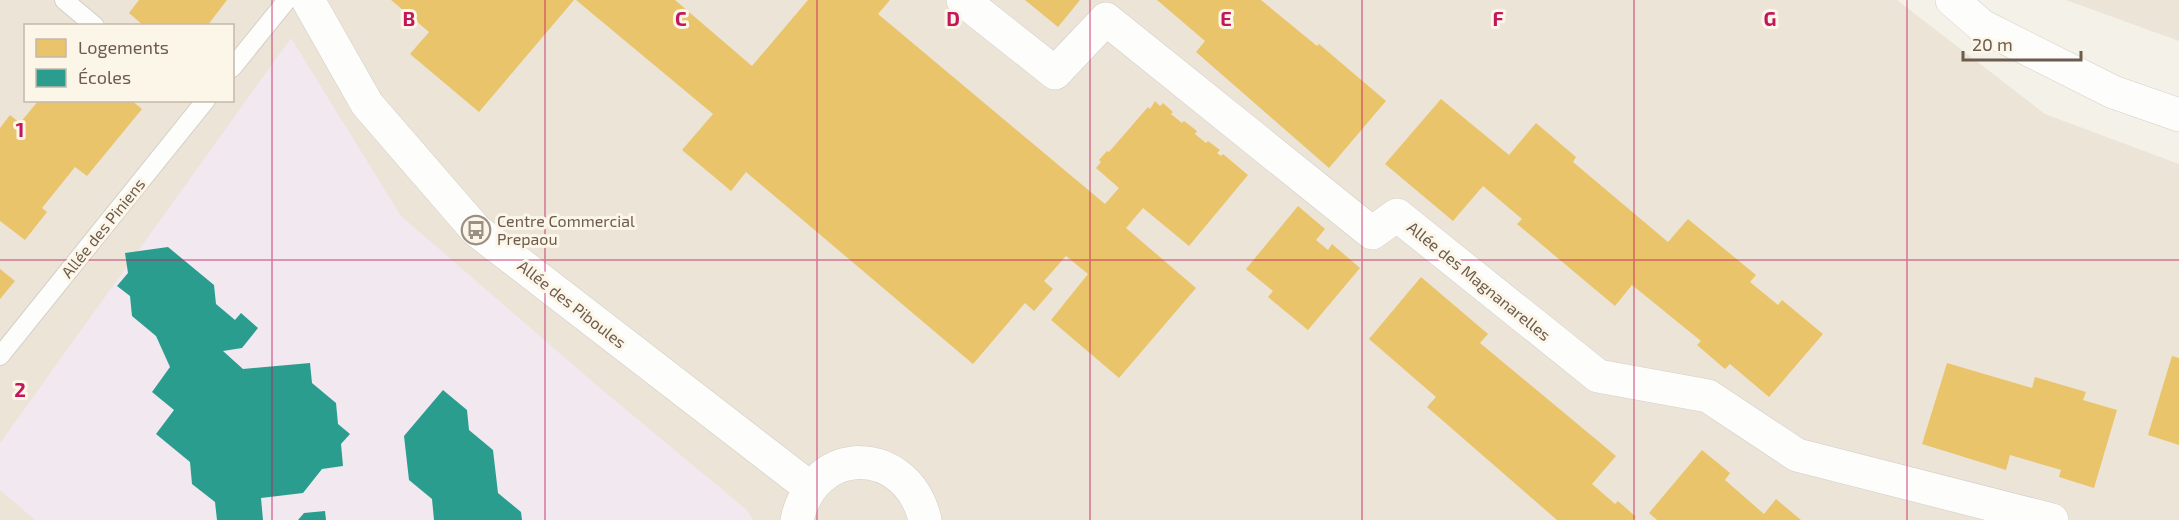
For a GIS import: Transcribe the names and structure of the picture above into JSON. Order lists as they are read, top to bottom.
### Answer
{
  "streets": {
    "street": ["Allée des Magnanarelles", "Allée des Piboules"],
    "lane": ["Allée des Piniens"]
  },
  "places": {
    "bus stop": ["Centre Commercial Prepaou"]
  },
  "legend": ["Logements", "Écoles"],
  "scale_bar": "20 m",
  "grid": {
    "columns": [
      "B",
      "C",
      "D",
      "E",
      "F",
      "G"
    ],
    "rows": ["1", "2"]
  }
}
